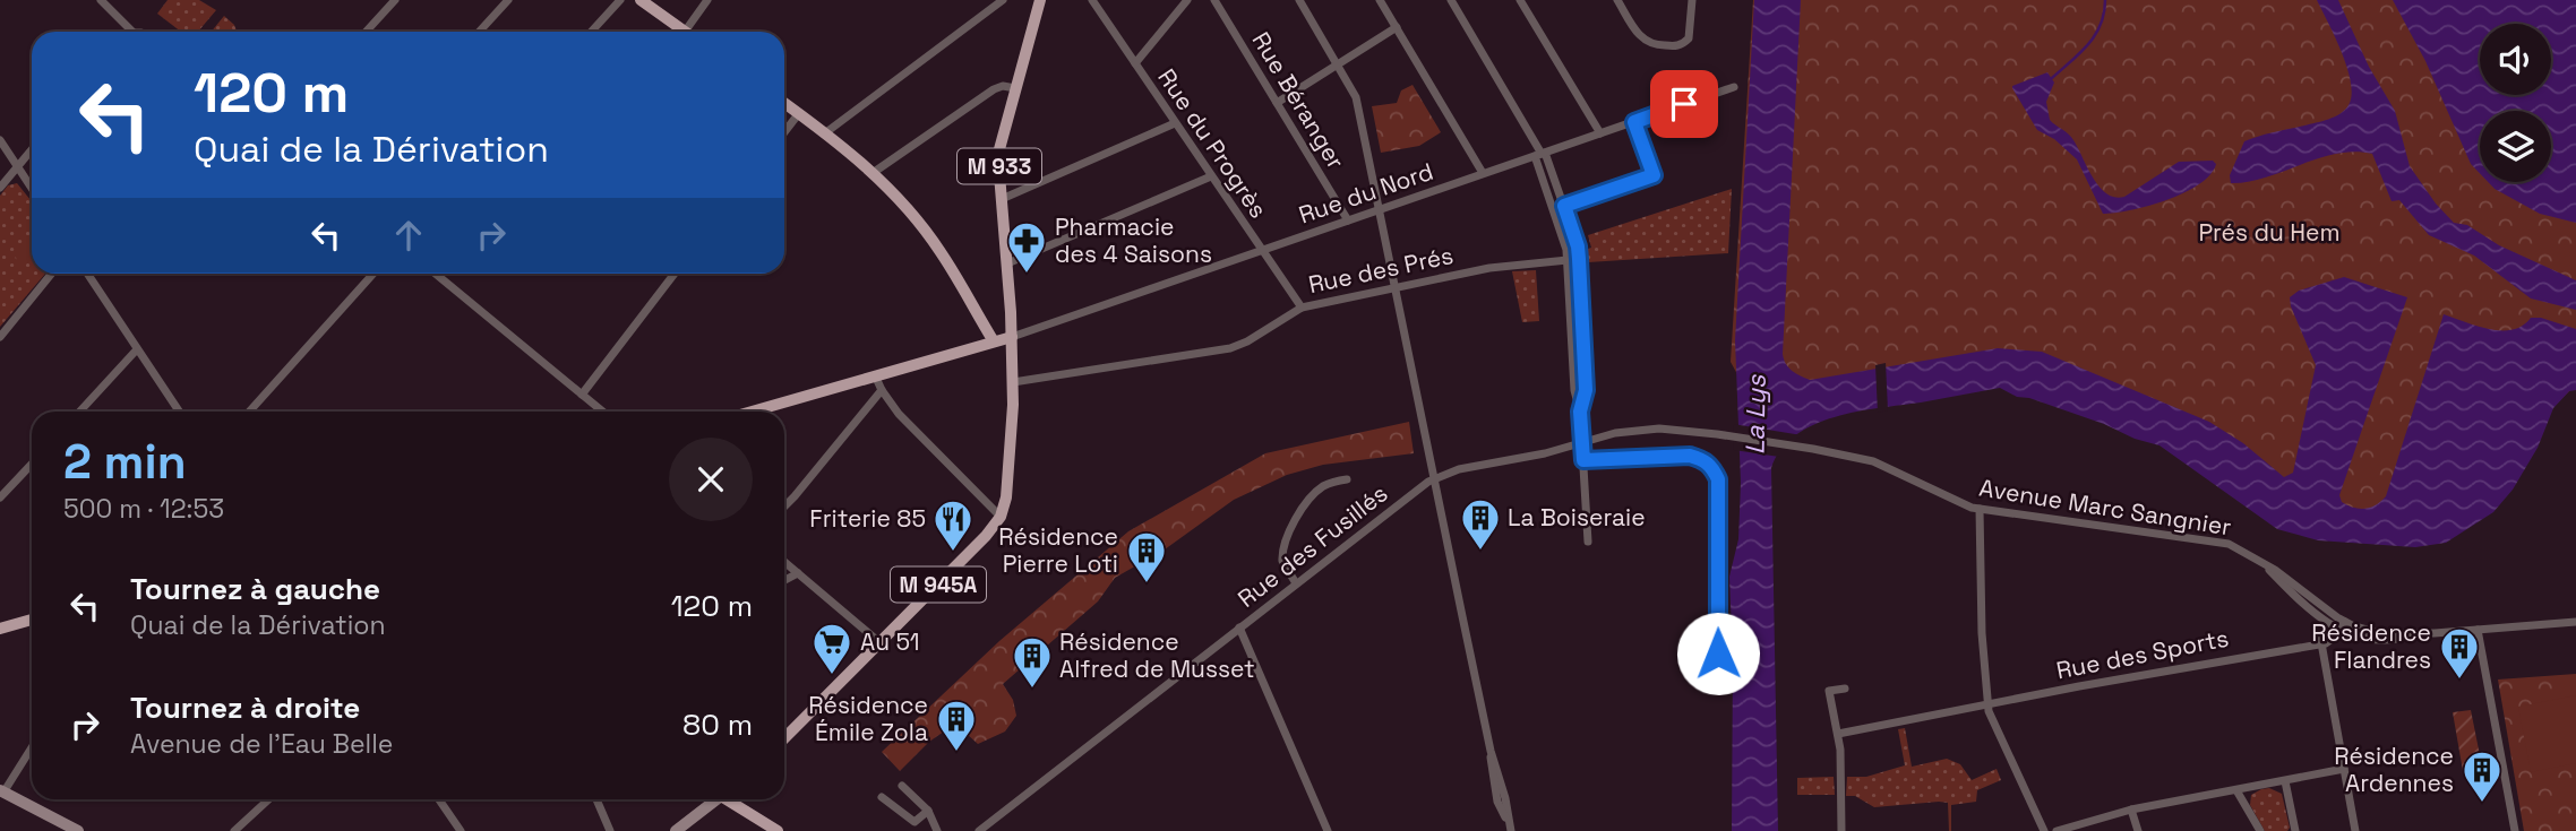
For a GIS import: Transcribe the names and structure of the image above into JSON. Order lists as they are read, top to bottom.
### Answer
{
  "streets": {
    "main road": ["M 933", "M 945A"],
    "street": [
      "Rue Béranger",
      "Rue du Progrès",
      "Rue du Nord",
      "Rue des Prés",
      "Avenue Marc Sangnier",
      "Rue des Fusillés",
      "Rue des Sports"
    ]
  },
  "crossings": [
    ["Rue Béranger", "Rue du Nord"],
    ["Rue du Progrès", "Rue du Nord"],
    ["Rue du Progrès", "Rue des Prés"],
    ["M 933", "Rue du Nord"],
    ["M 933", "M 945A"],
    ["Rue du Nord", "M 945A"],
    ["Rue des Prés", "M 945A"],
    ["Avenue Marc Sangnier", "Rue des Fusillés"]
  ],
  "water": ["La Lys"],
  "parks": ["Prés du Hem"],
  "places": {
    "pharmacy": ["Pharmacie des 4 Saisons"],
    "building": [
      "La Boiseraie",
      "Résidence Pierre Loti",
      "Résidence Flandres",
      "Résidence Alfred de Musset",
      "Résidence Émile Zola",
      "Résidence Ardennes"
    ],
    "restaurant": ["Friterie 85"],
    "supermarket": ["Au 51"]
  },
  "page": {
    "turn": ["120 m", "Quai de la Dérivation"],
    "heading": ["2 min", "500 m · 12:53"],
    "list": [
      {
        "name": "Tournez à gauche",
        "note": "Quai de la Dérivation",
        "value": "120 m"
      },
      {
        "name": "Tournez à droite",
        "note": "Avenue de l'Eau Belle",
        "value": "80 m"
      }
    ]
  }
}
